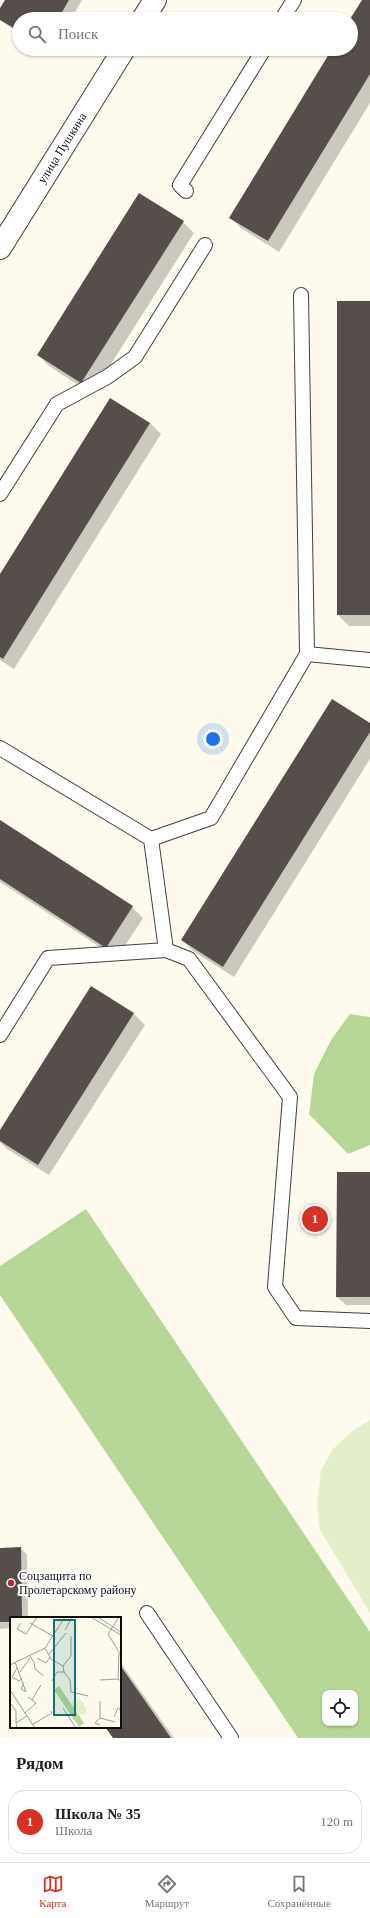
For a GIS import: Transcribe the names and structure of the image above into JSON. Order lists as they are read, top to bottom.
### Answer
{
  "streets": {
    "street": ["улица Пушкина"]
  },
  "places": ["Соцзащита по Пролетарскому району"],
  "page": {
    "search": "Поиск",
    "pins": "1",
    "heading": "Рядом",
    "list": [
      {
        "mark": "1",
        "name": "Школа № 35",
        "note": "Школа",
        "value": "120 m"
      }
    ],
    "nav": ["Карта", "Маршрут", "Сохранённые"]
  }
}
